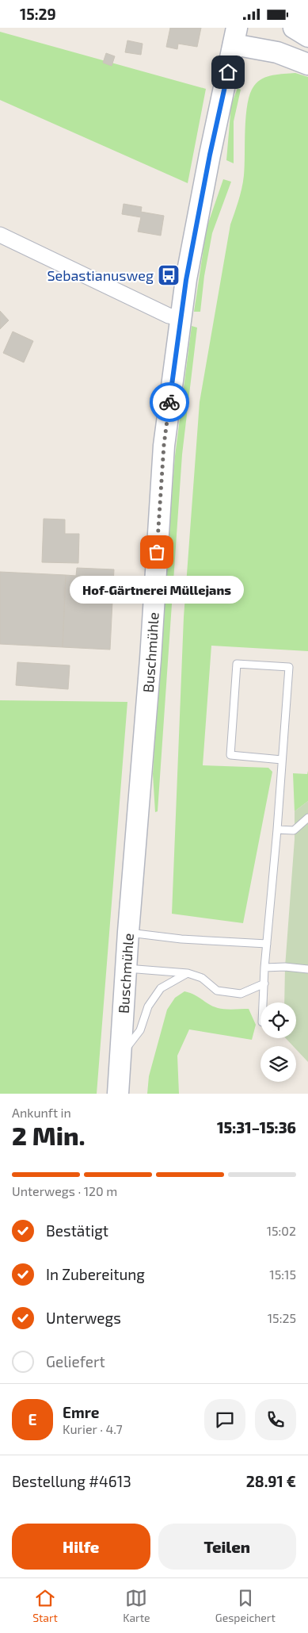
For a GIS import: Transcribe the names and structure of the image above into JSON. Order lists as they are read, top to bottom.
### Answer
{
  "streets": {
    "main road": ["Buschmühle"]
  },
  "places": {
    "bus stop": ["Sebastianusweg"],
    "other": ["Hof-Gärtnerei Müllejans"]
  },
  "page": {
    "status": "15:29",
    "bubble": "Hof-Gärtnerei Müllejans",
    "heading": ["2 Min.", "Ankunft in", "15:31–15:36"],
    "panel": [
      "Emre",
      "Kurier · 4.7",
      "Bestellung #4613",
      "28.91 €"
    ],
    "bar": "Unterwegs · 120 m",
    "list": [
      ["Bestätigt", "15:02"],
      ["In Zubereitung", "15:15"],
      ["Unterwegs", "15:25"],
      "Geliefert"
    ],
    "round": "E",
    "buttons": ["Hilfe", "Teilen"],
    "tabs": ["Start", "Karte", "Gespeichert"]
  }
}
